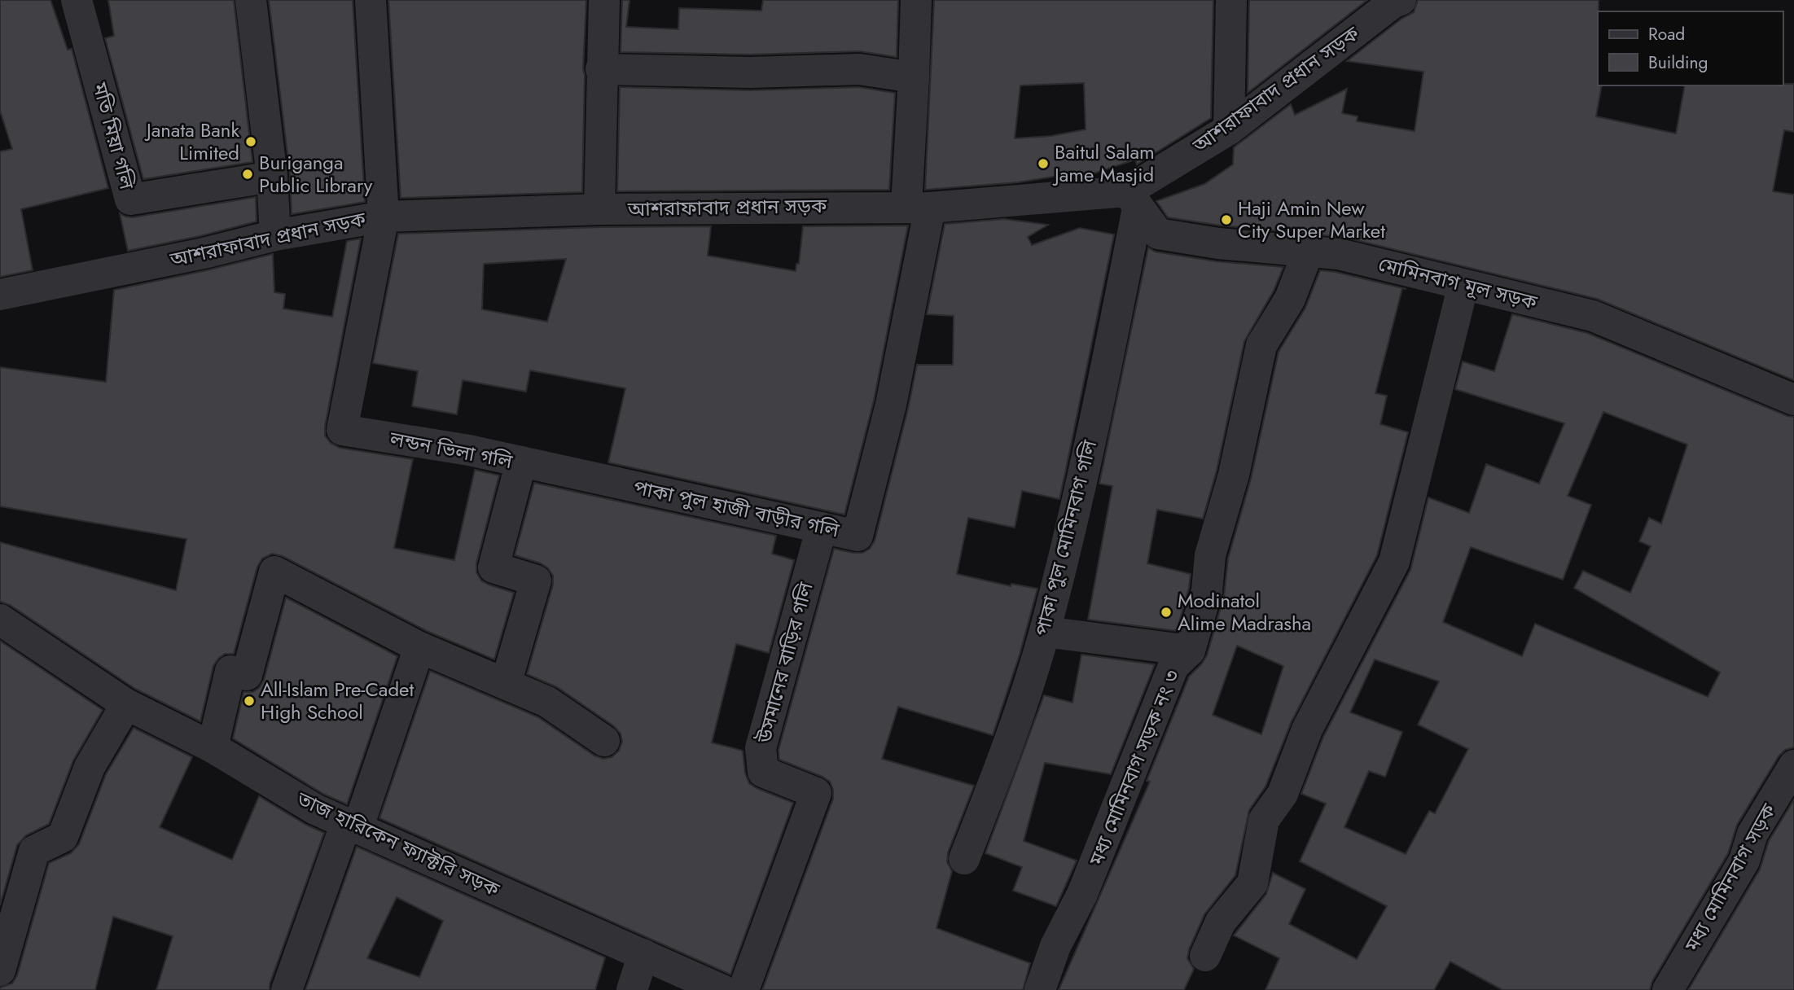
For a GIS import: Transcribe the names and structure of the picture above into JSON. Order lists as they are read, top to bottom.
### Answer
{
  "streets": {
    "street": [
      "আশরাফাবাদ প্রধান সড়ক",
      "মতি মিয়া গলি",
      "মোমিনবাগ মূল সড়ক",
      "লন্ডন ভিলা গলি",
      "পাকা পুল হাজী বাড়ীর গলি",
      "পাকা পুল মোমিনবাগ গলি",
      "উসমানের বাড়ির গলি",
      "মধ্য মোমিনবাগ সড়ক নং ৩",
      "তাজ হারিকেন ফ্যাক্টরি সড়ক",
      "মধ্য মোমিনবাগ সড়ক"
    ]
  },
  "crossings": [
    ["আশরাফাবাদ প্রধান সড়ক", "মোমিনবাগ মূল সড়ক"],
    ["আশরাফাবাদ প্রধান সড়ক", "লন্ডন ভিলা গলি"],
    ["আশরাফাবাদ প্রধান সড়ক", "পাকা পুল হাজী বাড়ীর গলি"],
    ["আশরাফাবাদ প্রধান সড়ক", "পাকা পুল মোমিনবাগ গলি"],
    ["মোমিনবাগ মূল সড়ক", "পাকা পুল মোমিনবাগ গলি"],
    ["মোমিনবাগ মূল সড়ক", "মধ্য মোমিনবাগ সড়ক নং ৩"],
    ["লন্ডন ভিলা গলি", "পাকা পুল হাজী বাড়ীর গলি"],
    ["পাকা পুল হাজী বাড়ীর গলি", "উসমানের বাড়ির গলি"]
  ],
  "places": [
    "Janata Bank Limited",
    "Baitul Salam Jame Masjid",
    "Buriganga Public Library",
    "Haji Amin New City Super Market",
    "Modinatol Alime Madrasha",
    "All-Islam Pre-Cadet High School"
  ],
  "legend": ["Road", "Building"]
}
